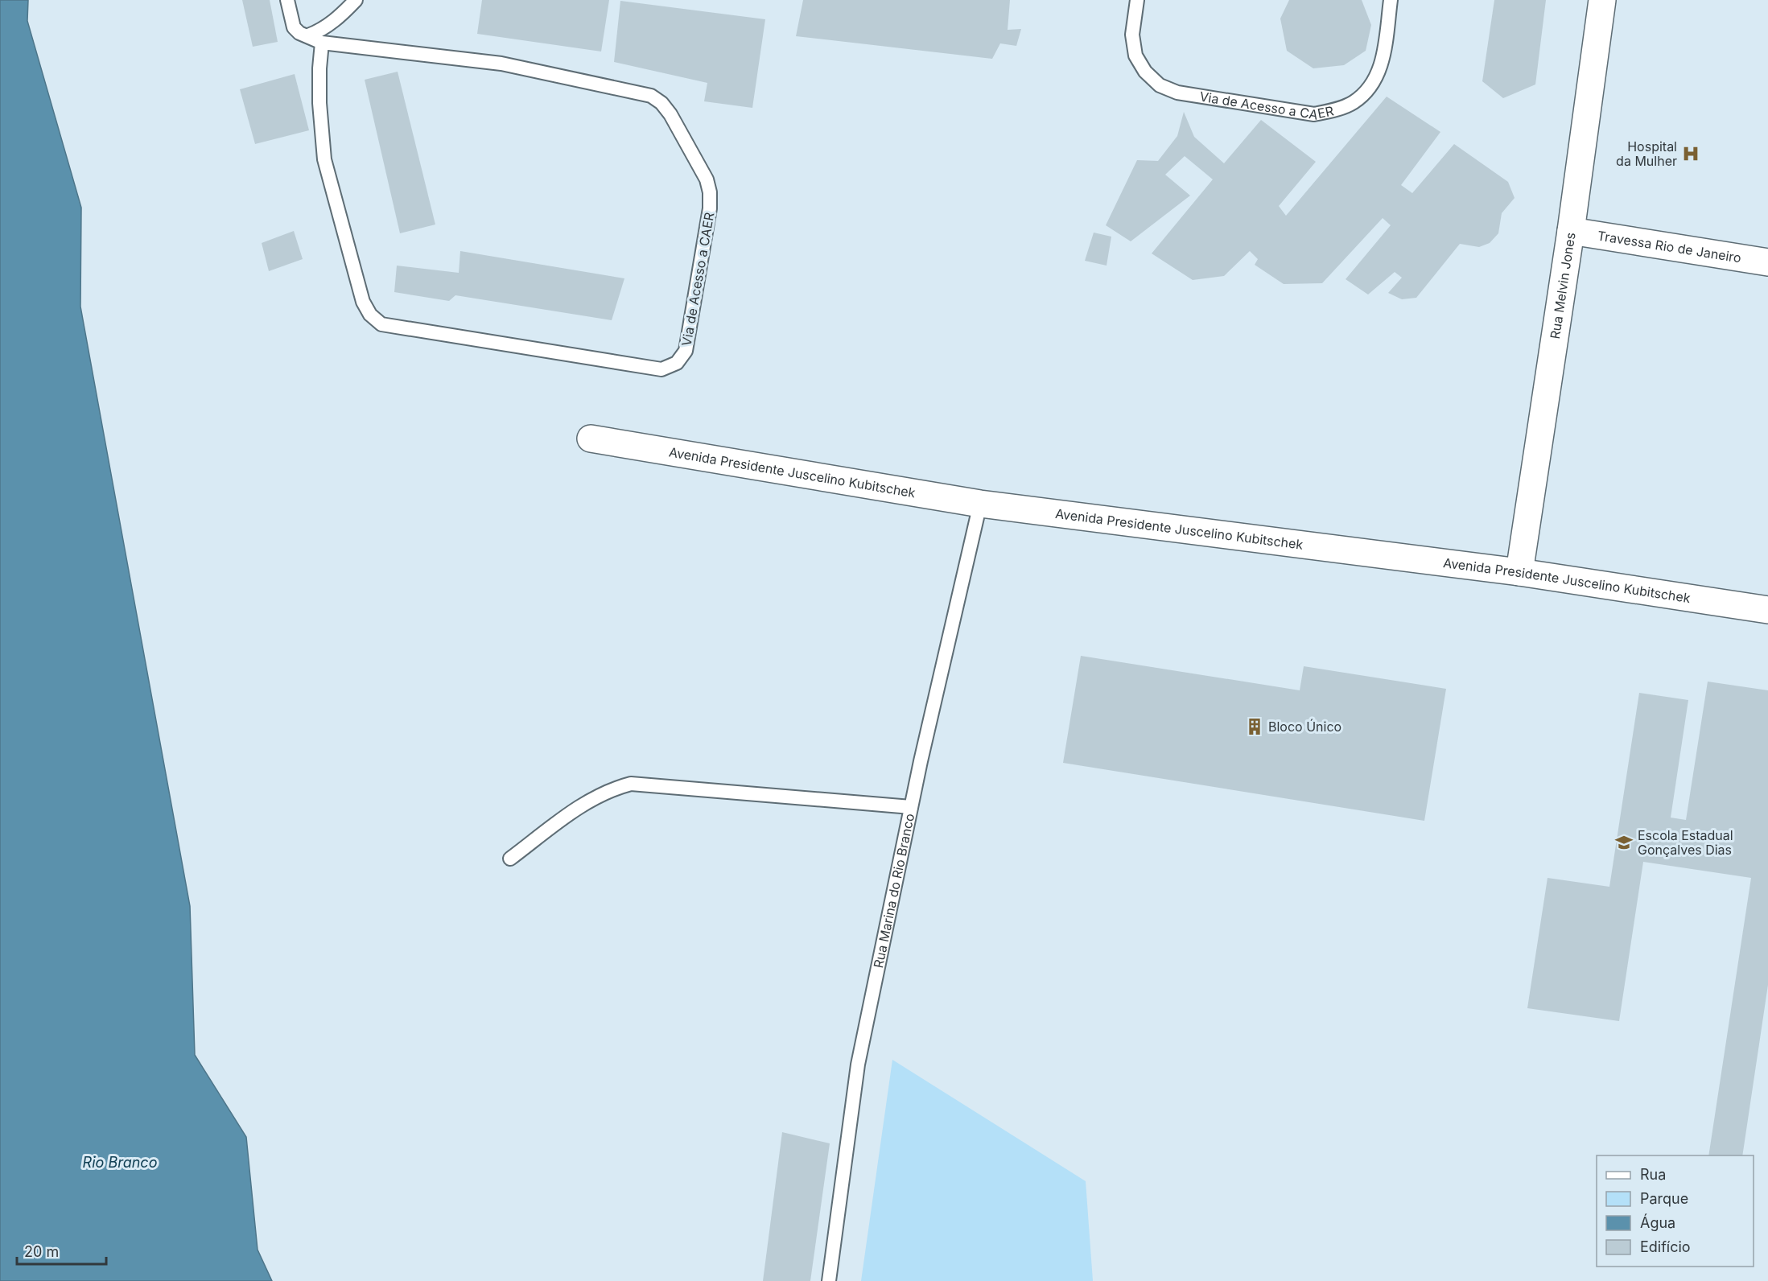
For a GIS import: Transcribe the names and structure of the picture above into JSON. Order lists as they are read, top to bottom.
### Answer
{
  "streets": {
    "street": ["Travessa Rio de Janeiro", "Rua Melvin Jones", "Avenida Presidente Juscelino Kubitschek"],
    "lane": ["Via de Acesso a CAER", "Rua Marina do Rio Branco"]
  },
  "crossings": [
    ["Travessa Rio de Janeiro", "Rua Melvin Jones"],
    ["Rua Melvin Jones", "Avenida Presidente Juscelino Kubitschek"],
    ["Avenida Presidente Juscelino Kubitschek", "Rua Marina do Rio Branco"]
  ],
  "water": ["Rio Branco"],
  "places": {
    "hospital": ["Hospital da Mulher"],
    "building": ["Bloco Único"],
    "school or university": ["Escola Estadual Gonçalves Dias"]
  },
  "legend": [
    "Rua",
    "Parque",
    "Água",
    "Edifício"
  ],
  "scale_bar": "20 m"
}
